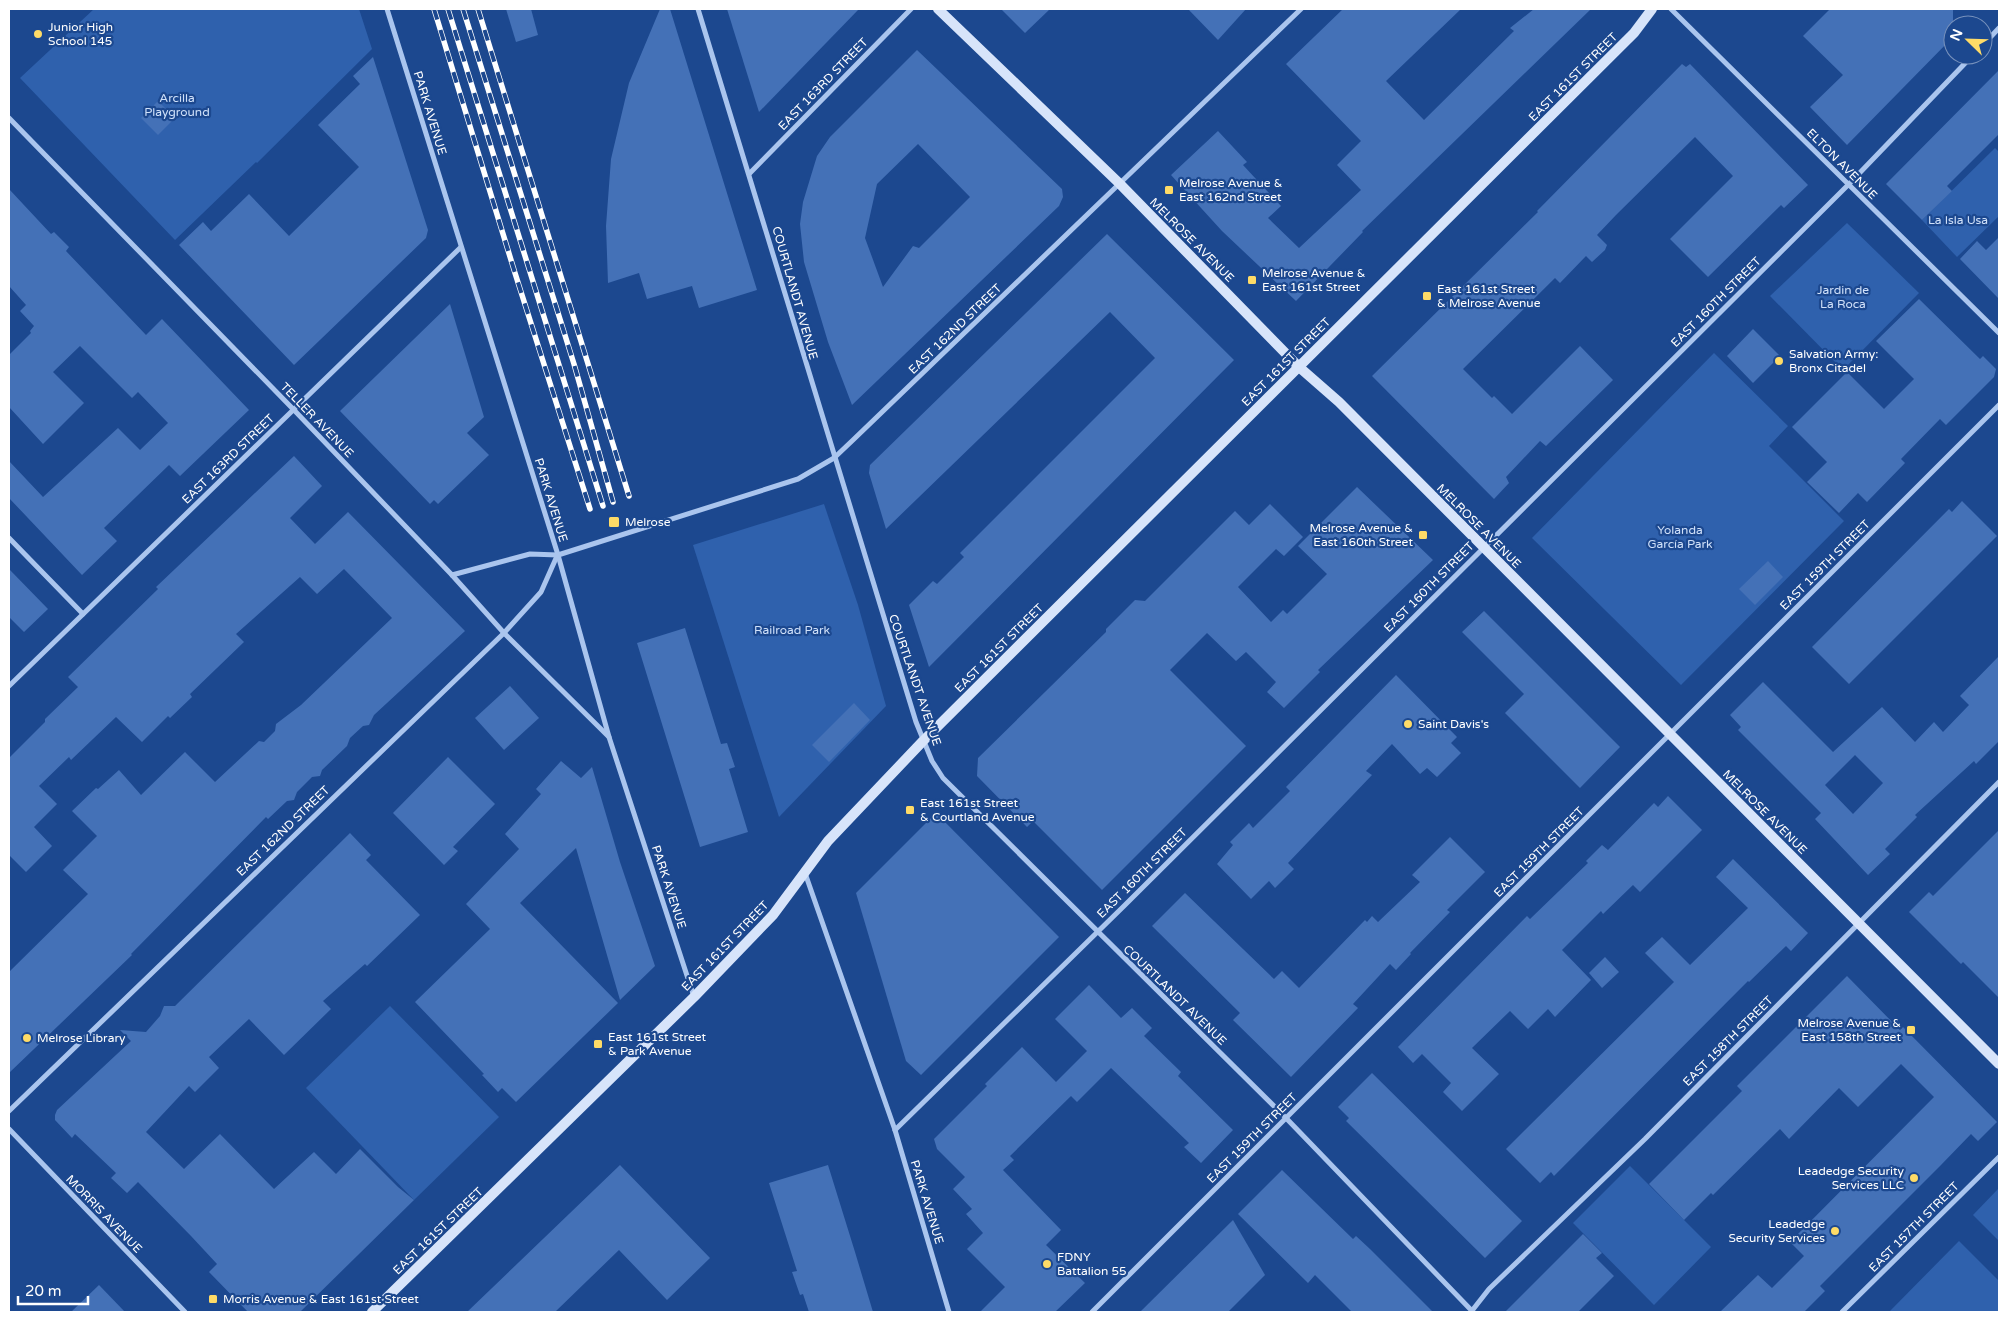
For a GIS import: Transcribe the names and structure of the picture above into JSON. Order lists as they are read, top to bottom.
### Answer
{
  "streets": {
    "main road": ["EAST 161ST STREET", "MELROSE AVENUE"],
    "street": [
      "EAST 163RD STREET",
      "PARK AVENUE",
      "ELTON AVENUE",
      "COURTLANDT AVENUE",
      "EAST 160TH STREET",
      "EAST 162ND STREET",
      "TELLER AVENUE",
      "EAST 159TH STREET",
      "EAST 158TH STREET",
      "MORRIS AVENUE",
      "EAST 157TH STREET"
    ]
  },
  "crossings": [
    ["EAST 161ST STREET", "PARK AVENUE"],
    ["EAST 161ST STREET", "MELROSE AVENUE"],
    ["EAST 161ST STREET", "COURTLANDT AVENUE"],
    ["EAST 163RD STREET", "PARK AVENUE"],
    ["EAST 163RD STREET", "COURTLANDT AVENUE"],
    ["EAST 163RD STREET", "TELLER AVENUE"],
    ["PARK AVENUE", "EAST 160TH STREET"],
    ["PARK AVENUE", "EAST 162ND STREET"],
    ["PARK AVENUE", "TELLER AVENUE"],
    ["ELTON AVENUE", "EAST 160TH STREET"],
    ["MELROSE AVENUE", "EAST 160TH STREET"],
    ["MELROSE AVENUE", "EAST 162ND STREET"],
    ["MELROSE AVENUE", "EAST 159TH STREET"],
    ["MELROSE AVENUE", "EAST 158TH STREET"],
    ["COURTLANDT AVENUE", "EAST 160TH STREET"],
    ["COURTLANDT AVENUE", "EAST 162ND STREET"],
    ["COURTLANDT AVENUE", "EAST 159TH STREET"],
    ["COURTLANDT AVENUE", "EAST 158TH STREET"],
    ["EAST 162ND STREET", "TELLER AVENUE"]
  ],
  "parks": [
    "Arcilla Playground",
    "La Isla Usa",
    "Jardin de La Roca",
    "Yolanda García Park",
    "Railroad Park"
  ],
  "places": {
    "other": [
      "Junior High School 145",
      "Salvation Army: Bronx Citadel",
      "Saint Davis's",
      "Melrose Library",
      "Leadedge Security Services LLC",
      "Leadedge Security Services",
      "FDNY Battalion 55"
    ],
    "transit": [
      "Melrose Avenue & East 162nd Street",
      "Melrose Avenue & East 161st Street",
      "East 161st Street & Melrose Avenue",
      "Melrose",
      "Melrose Avenue & East 160th Street",
      "East 161st Street & Courtland Avenue",
      "Melrose Avenue & East 158th Street",
      "East 161st Street & Park Avenue",
      "Morris Avenue & East 161st Street"
    ]
  },
  "scale_bar": "20 m",
  "north": "top left"
}
